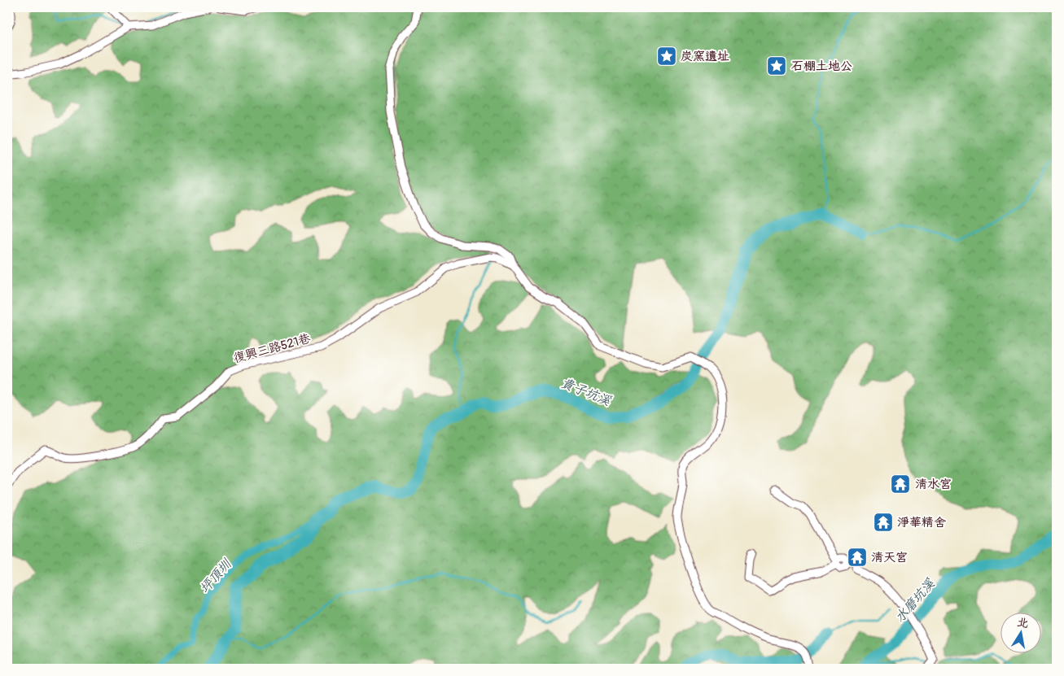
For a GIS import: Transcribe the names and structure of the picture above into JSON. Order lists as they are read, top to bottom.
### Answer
{
  "streets": {
    "street": ["復興三路521巷"]
  },
  "water": ["貴子坑溪", "坪頂圳", "水磨坑溪"],
  "places": {
    "place": ["炭窯遺址", "石棚土地公"],
    "temple": ["清水宮", "淨華精舍", "清天宮"]
  },
  "north": "top"
}
